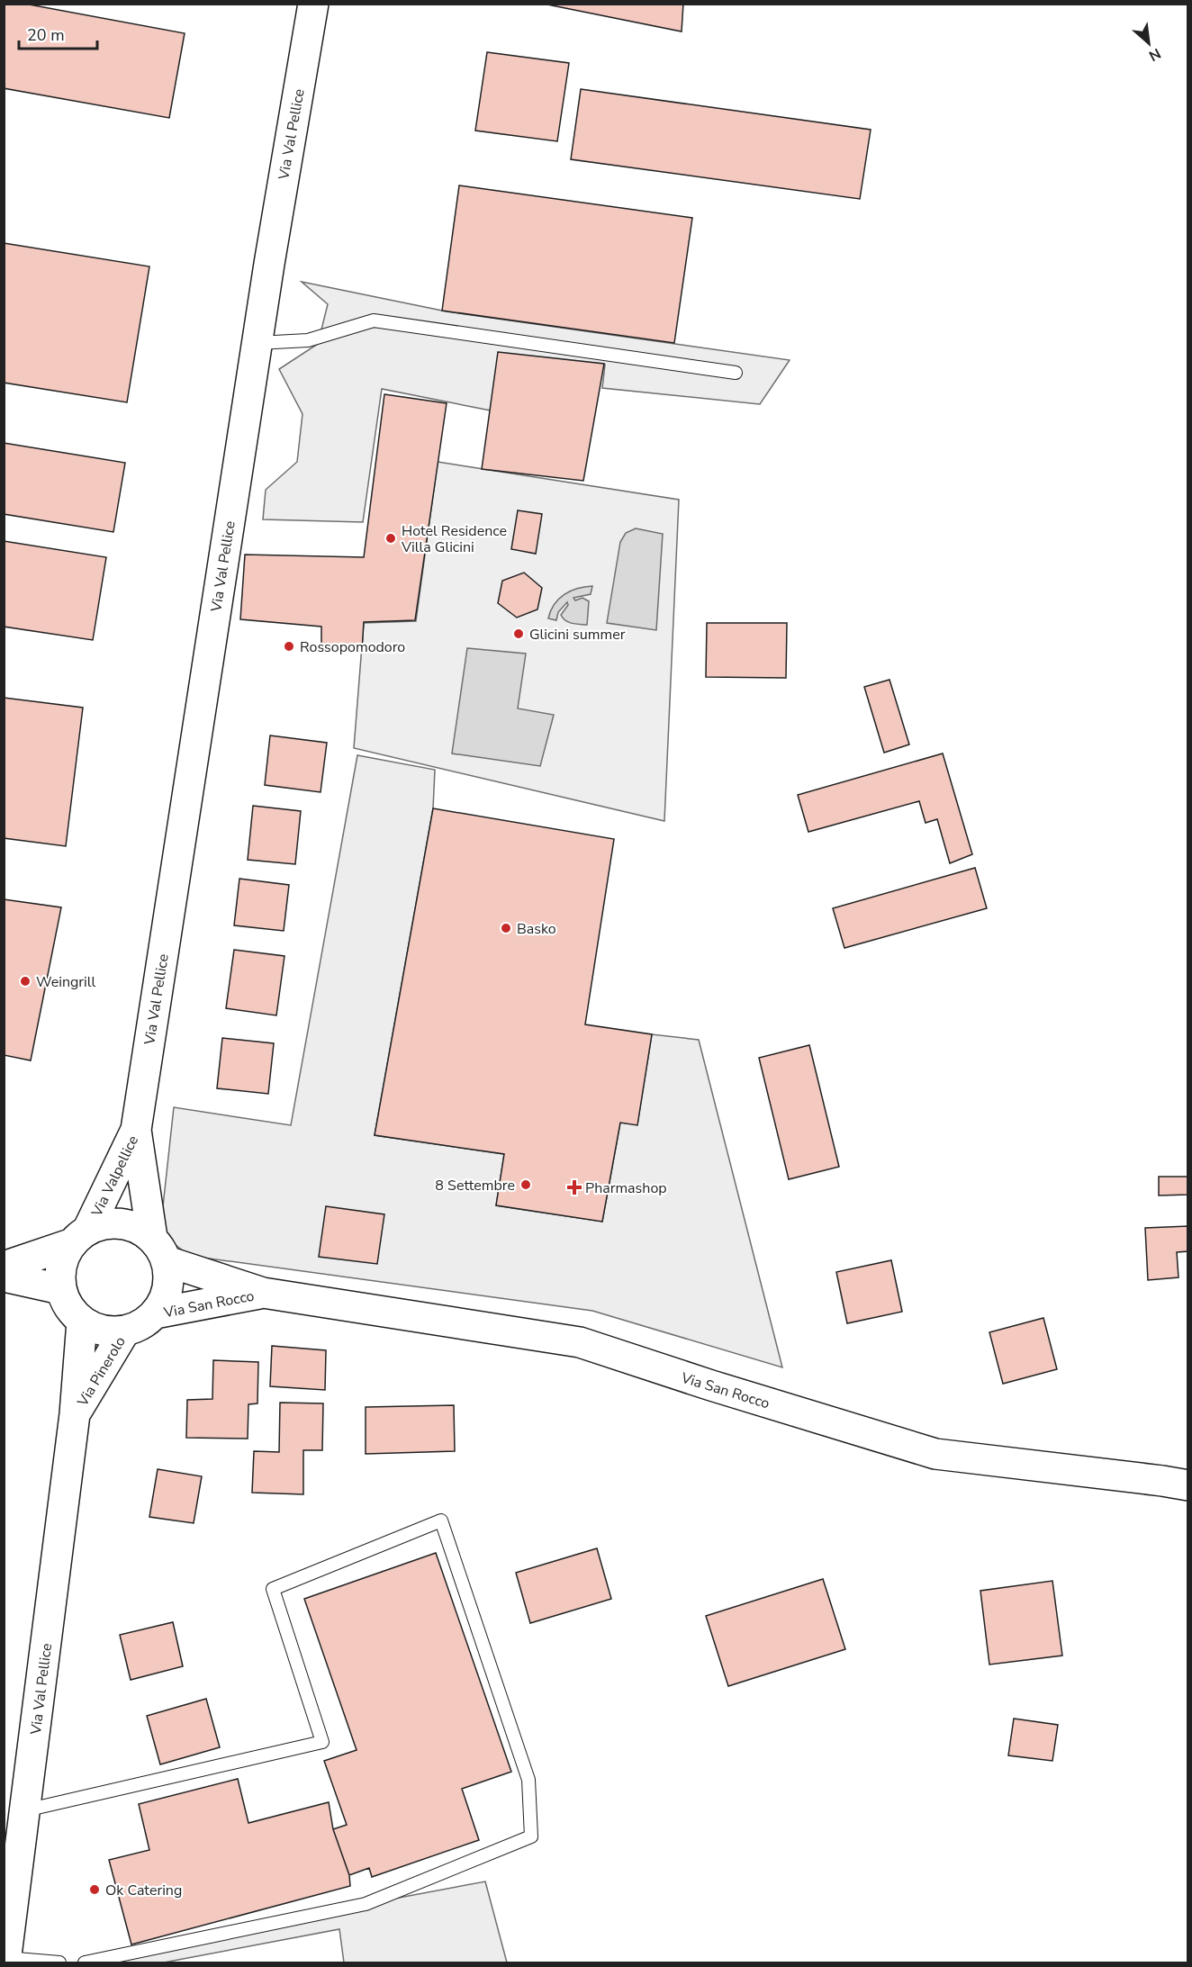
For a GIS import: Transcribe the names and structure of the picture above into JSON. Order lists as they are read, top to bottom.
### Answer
{
  "streets": {
    "street": [
      "Via Val Pellice",
      "Via Valpellice",
      "Via San Rocco",
      "Via Pinerolo"
    ]
  },
  "crossings": [
    ["Via Val Pellice", "Via Valpellice"],
    ["Via Val Pellice", "Via Pinerolo"],
    ["Via Valpellice", "Via San Rocco"],
    ["Via Valpellice", "Via Pinerolo"],
    ["Via San Rocco", "Via Pinerolo"]
  ],
  "places": {
    "other": [
      "Hotel Residence Villa Glicini",
      "Glicini summer",
      "Rossopomodoro",
      "Basko",
      "Weingrill",
      "8 Settembre",
      "Ok Catering"
    ],
    "health": ["Pharmashop"]
  },
  "scale_bar": "20 m",
  "north": "bottom right"
}
